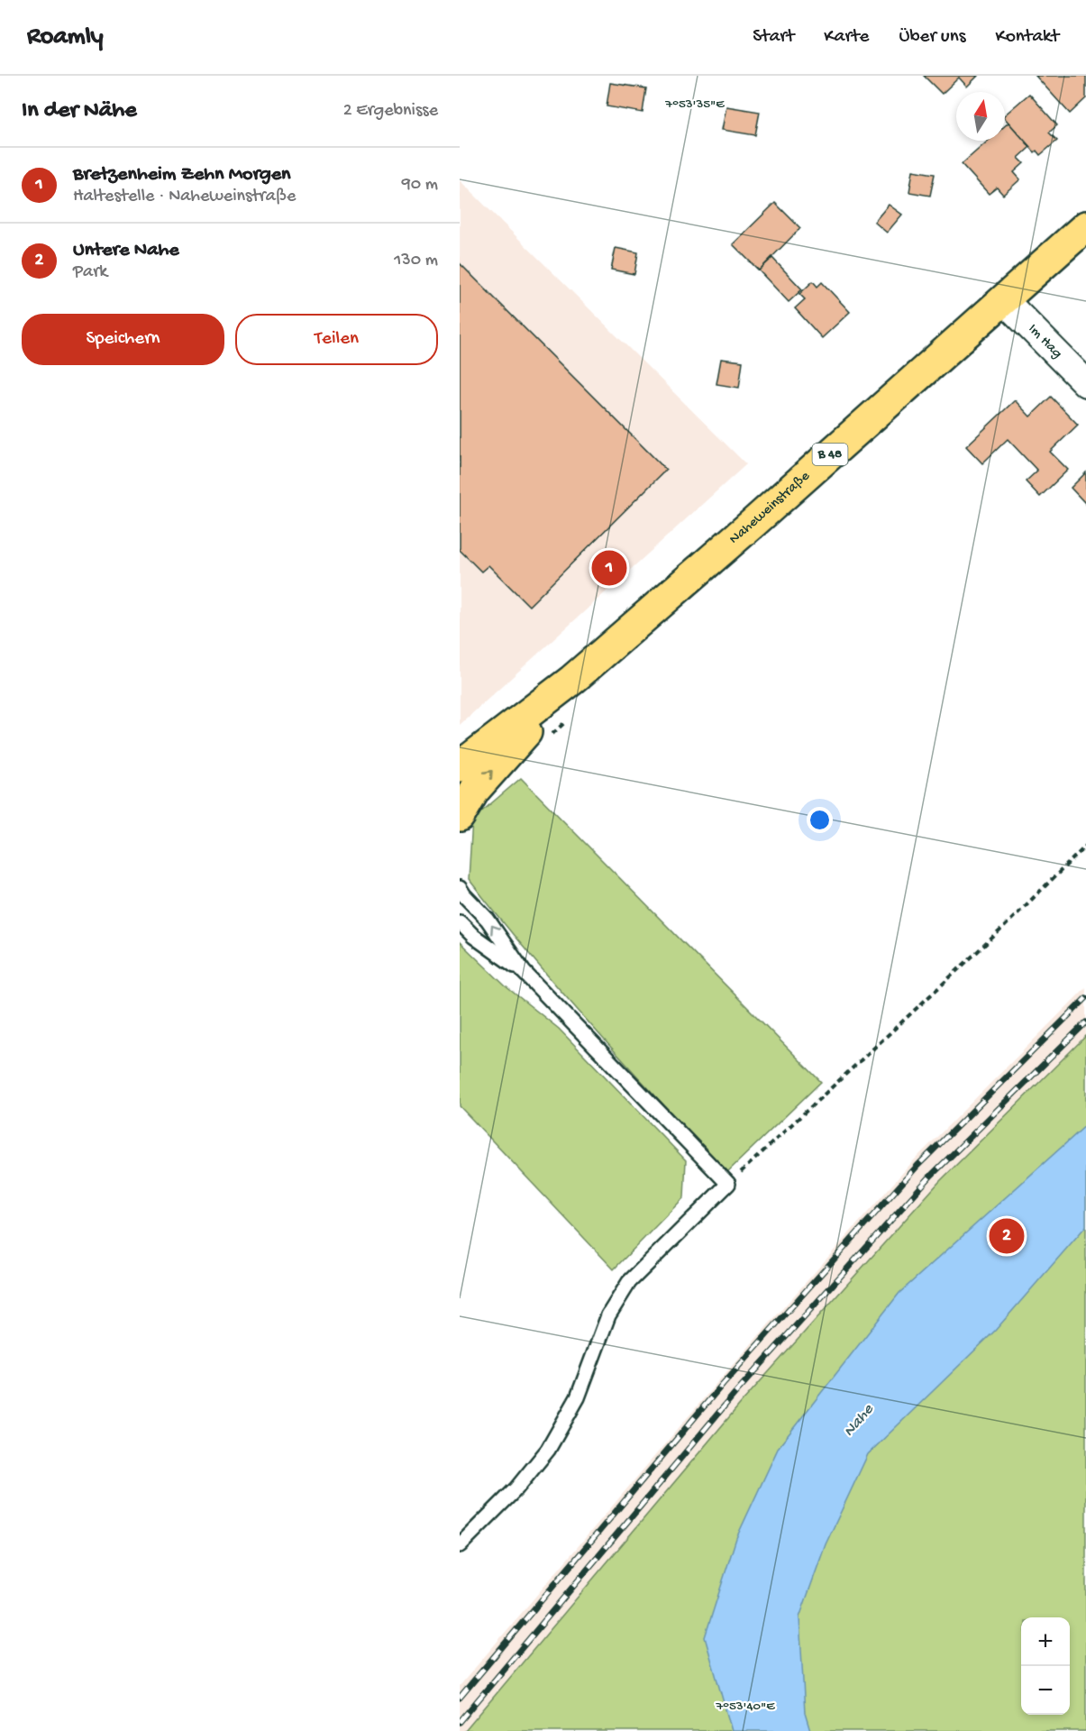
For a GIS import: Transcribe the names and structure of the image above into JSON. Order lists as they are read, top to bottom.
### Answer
{
  "streets": {
    "main road": ["B 48", "Naheweinstraße"],
    "street": ["Im Hag"]
  },
  "crossings": [
    ["Im Hag", "Naheweinstraße"]
  ],
  "water": ["Nahe"],
  "north": "top",
  "page": {
    "header": "Roamly",
    "nav": [
      "Start",
      "Karte",
      "Über uns",
      "Kontakt"
    ],
    "heading": ["In der Nähe", "2 Ergebnisse"],
    "list": [
      {
        "mark": "1",
        "name": "Bretzenheim Zehn Morgen",
        "note": "Haltestelle · Naheweinstraße",
        "value": "90 m"
      },
      {
        "mark": "2",
        "name": "Untere Nahe",
        "note": "Park",
        "value": "130 m"
      }
    ],
    "buttons": ["Speichern", "Teilen"],
    "pins": ["1", "2"],
    "map_buttons": ["+", "−"]
  },
  "coordinates": ["7°53'35\"E", "7°53'40\"E"]
}
